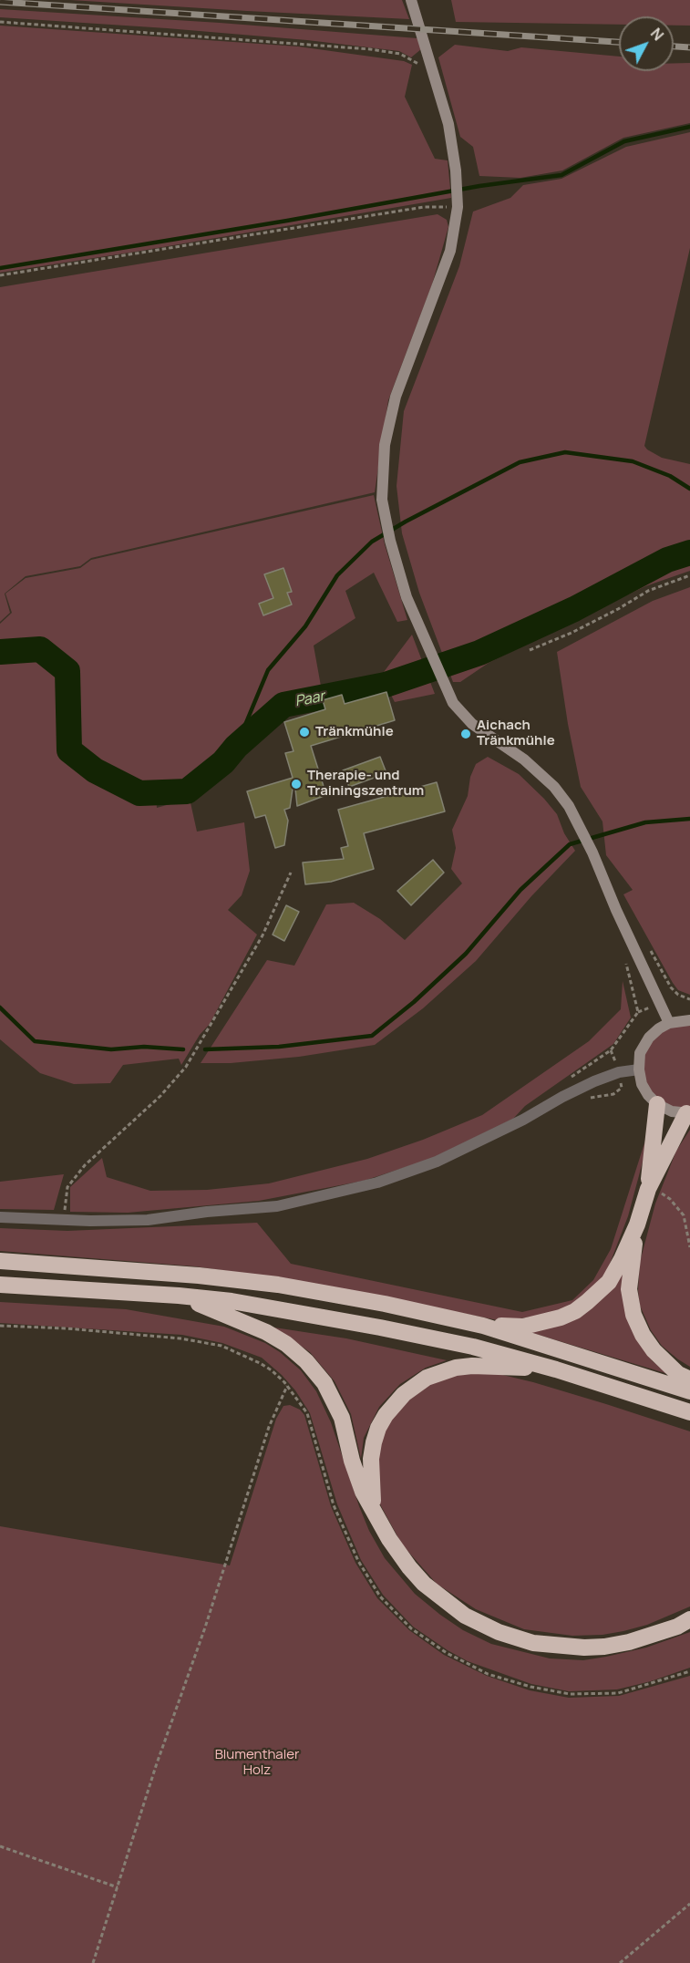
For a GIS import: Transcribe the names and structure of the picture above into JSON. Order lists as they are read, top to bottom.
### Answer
{
  "water": ["Paar"],
  "parks": ["Blumenthaler Holz"],
  "places": ["Tränkmühle", "Aichach Tränkmühle", "Therapie- und Trainingszentrum"],
  "north": "top right"
}
